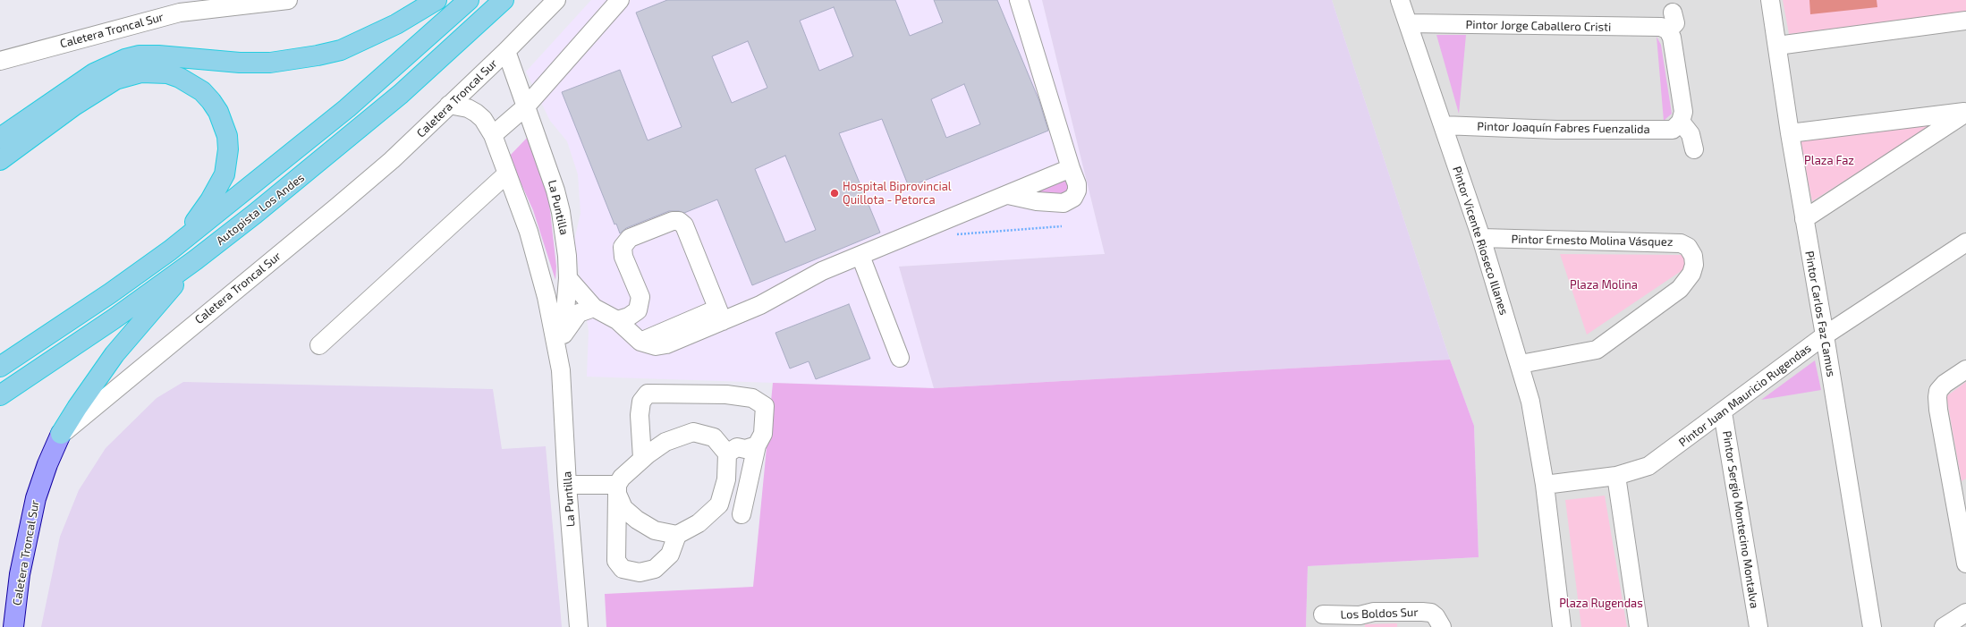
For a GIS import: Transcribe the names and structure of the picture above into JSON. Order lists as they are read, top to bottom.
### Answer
{
  "streets": {
    "highway": ["Autopista Los Andes"],
    "main road": ["Caletera Troncal Sur"],
    "street": [
      "Pintor Jorge Caballero Cristi",
      "Pintor Joaquín Fabres Fuenzalida",
      "La Puntilla",
      "Pintor Vicente Rioseco Illanes",
      "Pintor Ernesto Molina Vásquez",
      "Pintor Carlos Faz Camus",
      "Pintor Juan Mauricio Rugendas",
      "Pintor Sergio Montecino Montalva",
      "Los Boldos Sur"
    ]
  },
  "crossings": [
    ["Pintor Jorge Caballero Cristi", "Pintor Vicente Rioseco Illanes"],
    ["Caletera Troncal Sur", "La Puntilla"],
    ["Pintor Joaquín Fabres Fuenzalida", "Pintor Vicente Rioseco Illanes"],
    ["Pintor Vicente Rioseco Illanes", "Pintor Ernesto Molina Vásquez"],
    ["Pintor Vicente Rioseco Illanes", "Pintor Juan Mauricio Rugendas"],
    ["Pintor Carlos Faz Camus", "Pintor Juan Mauricio Rugendas"],
    ["Pintor Juan Mauricio Rugendas", "Pintor Sergio Montecino Montalva"]
  ],
  "parks": ["Plaza Faz", "Plaza Molina", "Plaza Rugendas"],
  "places": ["Hospital Biprovincial Quillota - Petorca"]
}
